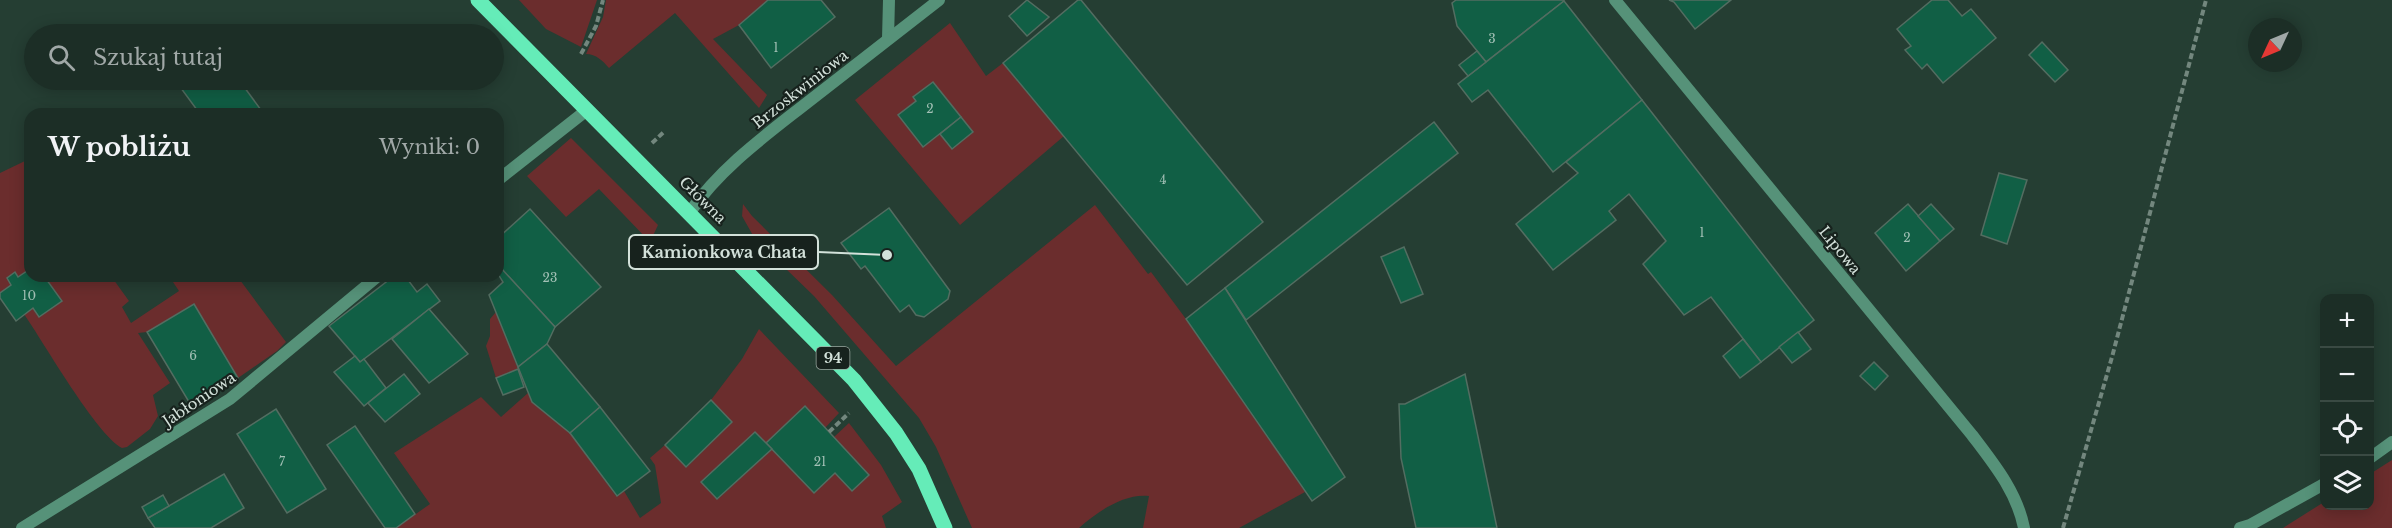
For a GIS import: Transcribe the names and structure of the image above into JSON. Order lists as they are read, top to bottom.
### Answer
{
  "streets": {
    "main road": ["Główna", "94"],
    "street": ["Brzoskwiniowa", "Lipowa", "Jabłoniowa"]
  },
  "crossings": [
    ["Brzoskwiniowa", "Główna"]
  ],
  "places": ["Kamionkowa Chata"],
  "house_numbers": [
    "3",
    "1",
    "2",
    "4",
    "1",
    "2",
    "23",
    "10",
    "6",
    "7",
    "21"
  ],
  "north": "bottom left",
  "page": {
    "search": "Szukaj tutaj",
    "heading": ["W pobliżu", "Wyniki: 0"],
    "map_buttons": ["+", "−"]
  }
}
